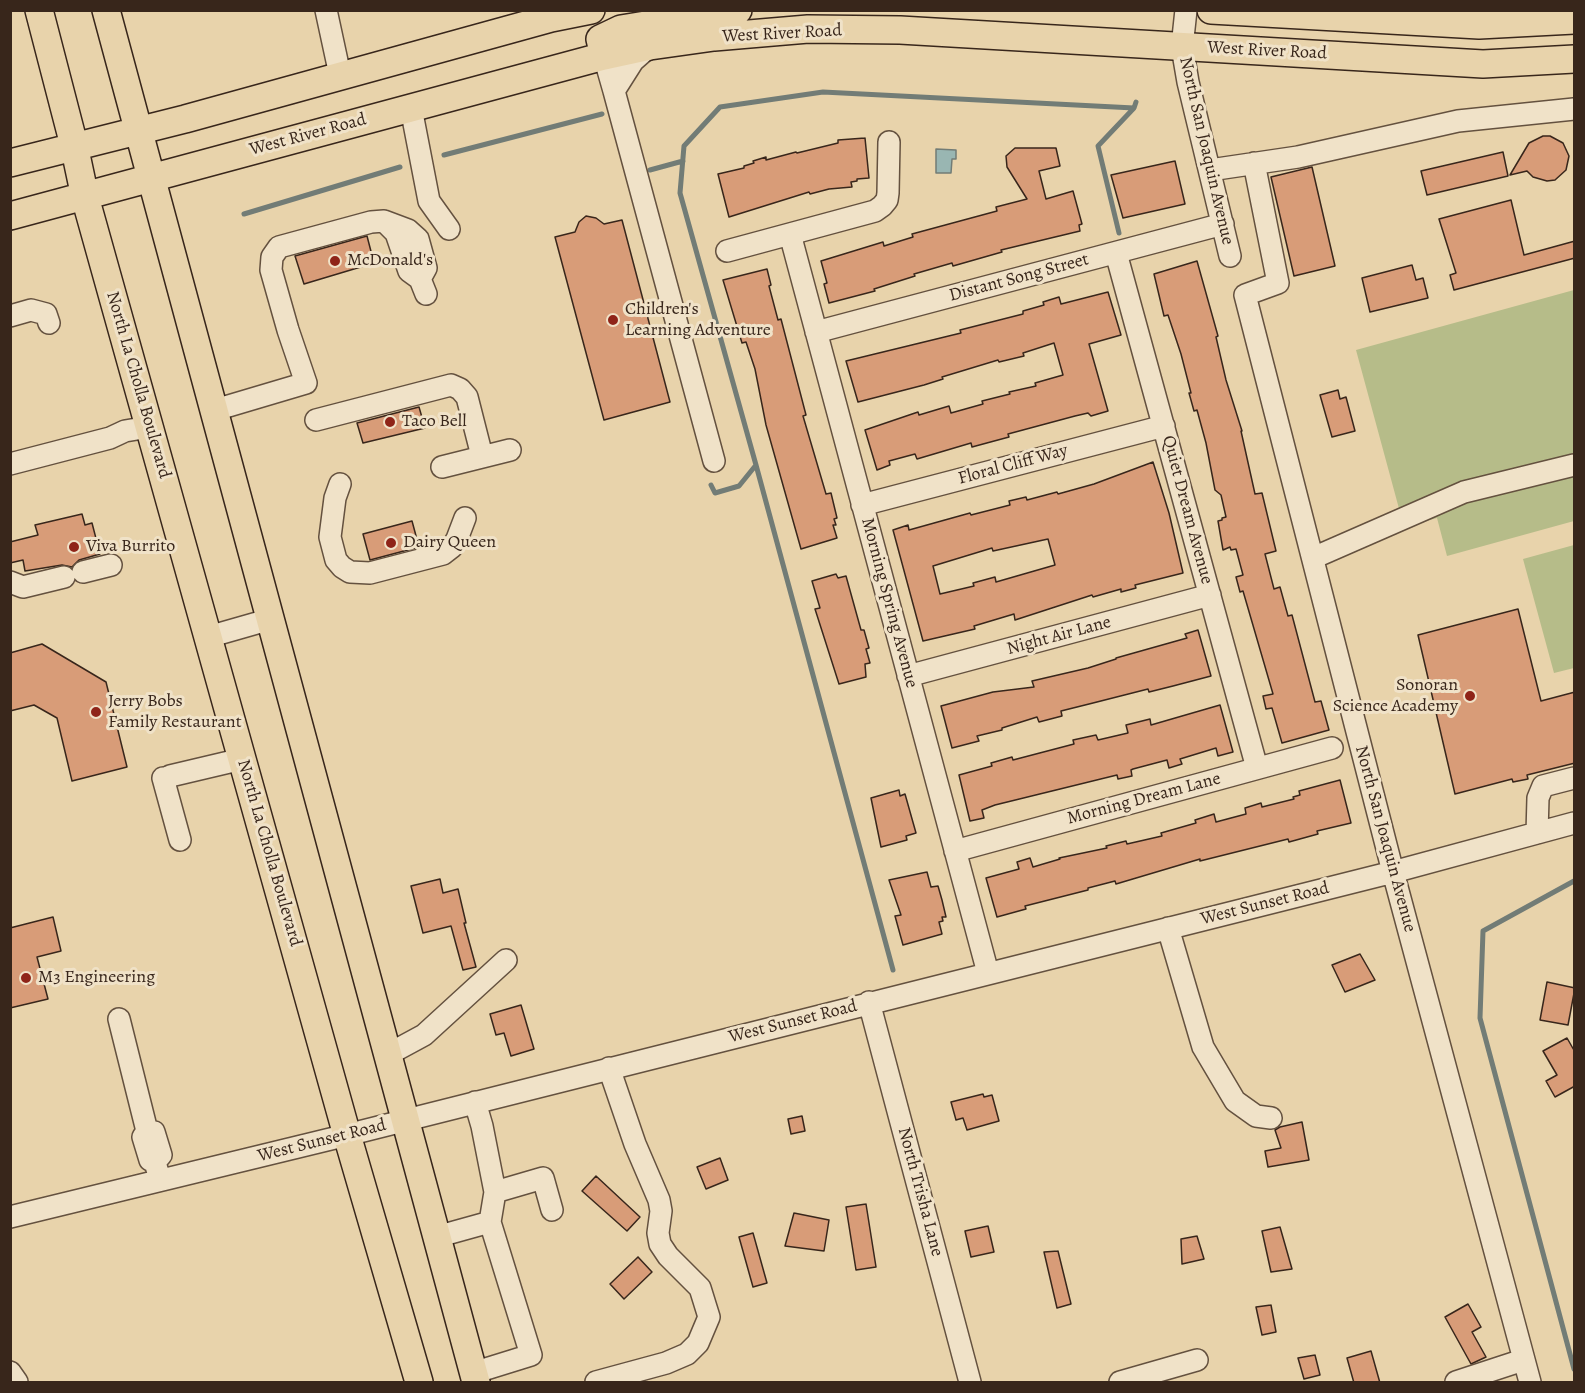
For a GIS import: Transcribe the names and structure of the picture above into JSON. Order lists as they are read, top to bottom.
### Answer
{
  "streets": {
    "main road": ["West River Road", "North La Cholla Boulevard"],
    "street": [
      "North San Joaquin Avenue",
      "Distant Song Street",
      "Floral Cliff Way",
      "Quiet Dream Avenue",
      "Morning Spring Avenue",
      "Night Air Lane",
      "Morning Dream Lane",
      "West Sunset Road",
      "North Trisha Lane"
    ]
  },
  "crossings": [
    ["West River Road", "North San Joaquin Avenue"],
    ["West River Road", "North La Cholla Boulevard"],
    ["North San Joaquin Avenue", "Distant Song Street"],
    ["North San Joaquin Avenue", "West Sunset Road"],
    ["Distant Song Street", "Quiet Dream Avenue"],
    ["Distant Song Street", "Morning Spring Avenue"],
    ["North La Cholla Boulevard", "West Sunset Road"],
    ["Floral Cliff Way", "Quiet Dream Avenue"],
    ["Floral Cliff Way", "Morning Spring Avenue"],
    ["Quiet Dream Avenue", "Night Air Lane"],
    ["Quiet Dream Avenue", "Morning Dream Lane"],
    ["Morning Spring Avenue", "Night Air Lane"],
    ["Morning Spring Avenue", "Morning Dream Lane"],
    ["Morning Spring Avenue", "West Sunset Road"],
    ["West Sunset Road", "North Trisha Lane"]
  ],
  "places": [
    "McDonald's",
    "Children's Learning Adventure",
    "Taco Bell",
    "Dairy Queen",
    "Viva Burrito",
    "Sonoran Science Academy",
    "Jerry Bobs Family Restaurant",
    "M3 Engineering"
  ]
}
